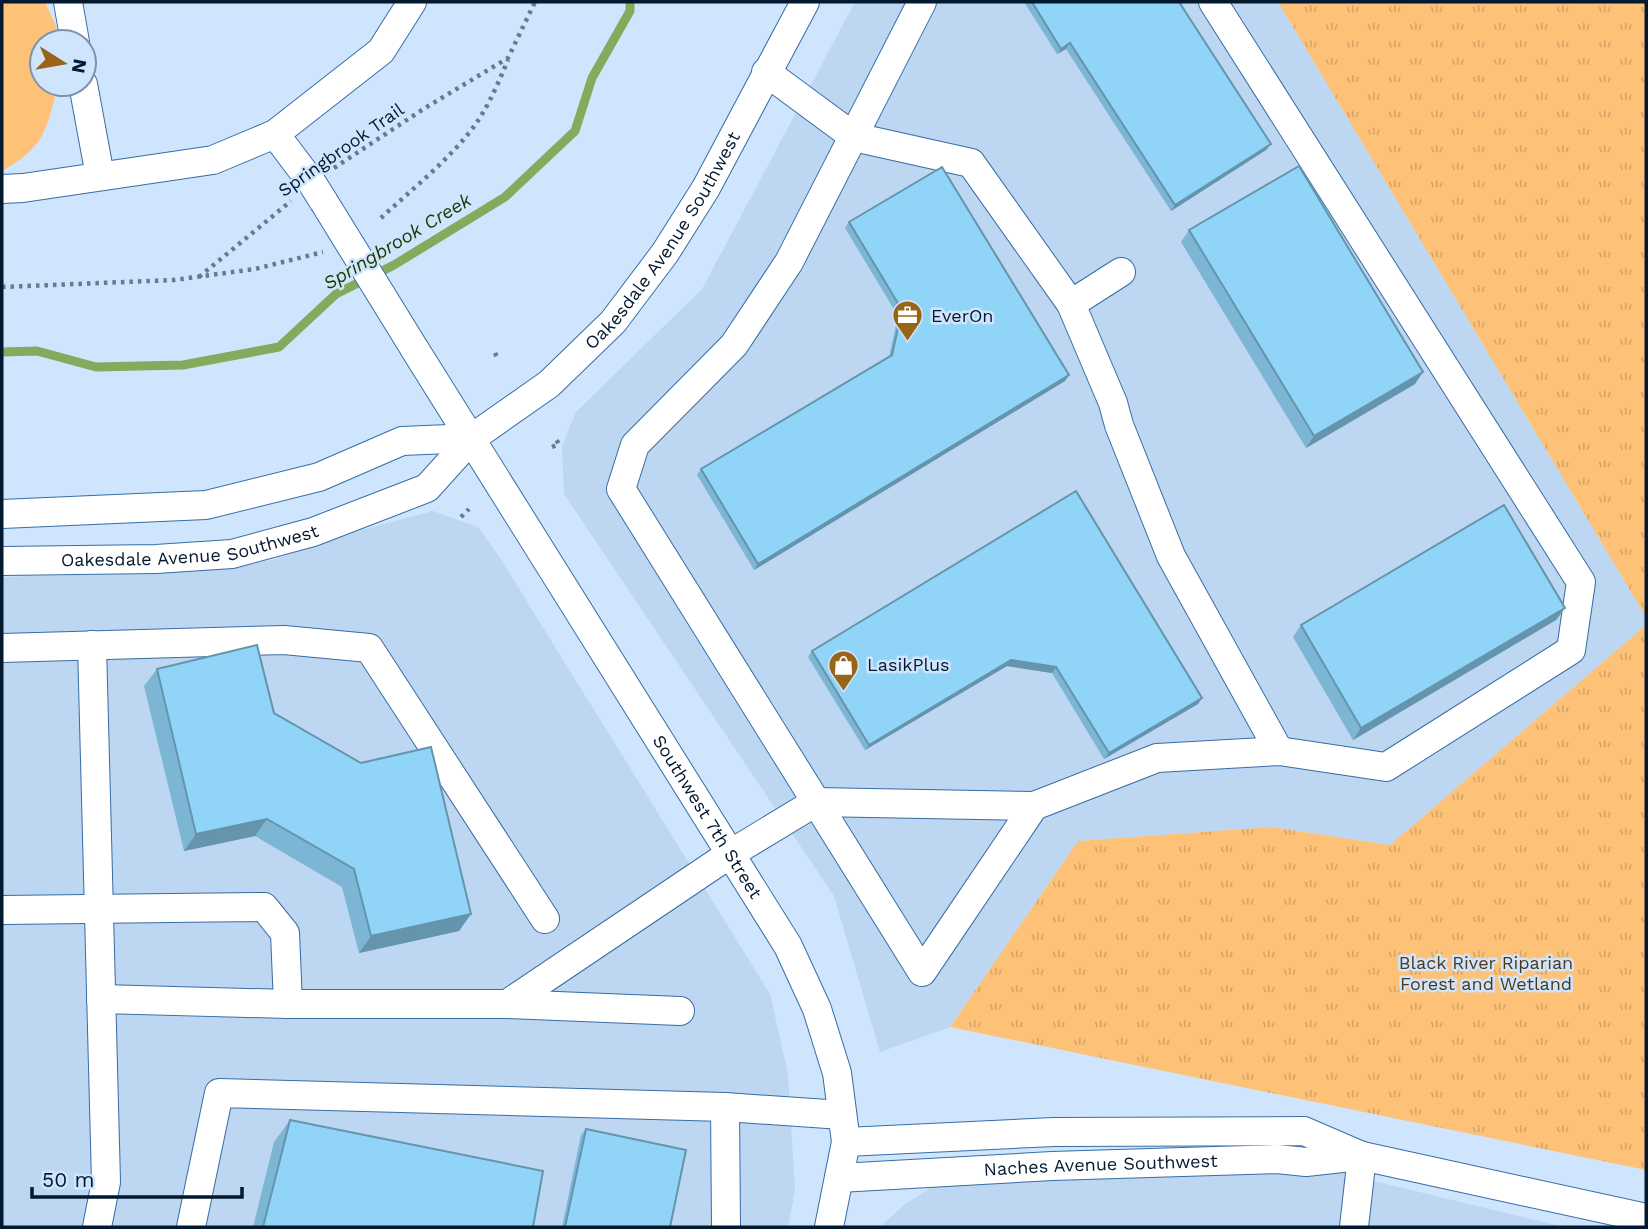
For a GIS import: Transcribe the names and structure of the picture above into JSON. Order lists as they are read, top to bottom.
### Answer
{
  "streets": {
    "street": ["Oakesdale Avenue Southwest", "Southwest 7th Street", "Naches Avenue Southwest"],
    "path": ["Springbrook Trail"]
  },
  "crossings": [
    ["Springbrook Trail", "Southwest 7th Street"],
    ["Oakesdale Avenue Southwest", "Southwest 7th Street"],
    ["Southwest 7th Street", "Naches Avenue Southwest"]
  ],
  "water": ["Springbrook Creek"],
  "parks": ["Black River Riparian Forest and Wetland"],
  "places": {
    "office": ["EverOn"],
    "shop": ["LasikPlus"]
  },
  "scale_bar": "50 m",
  "north": "right"
}
